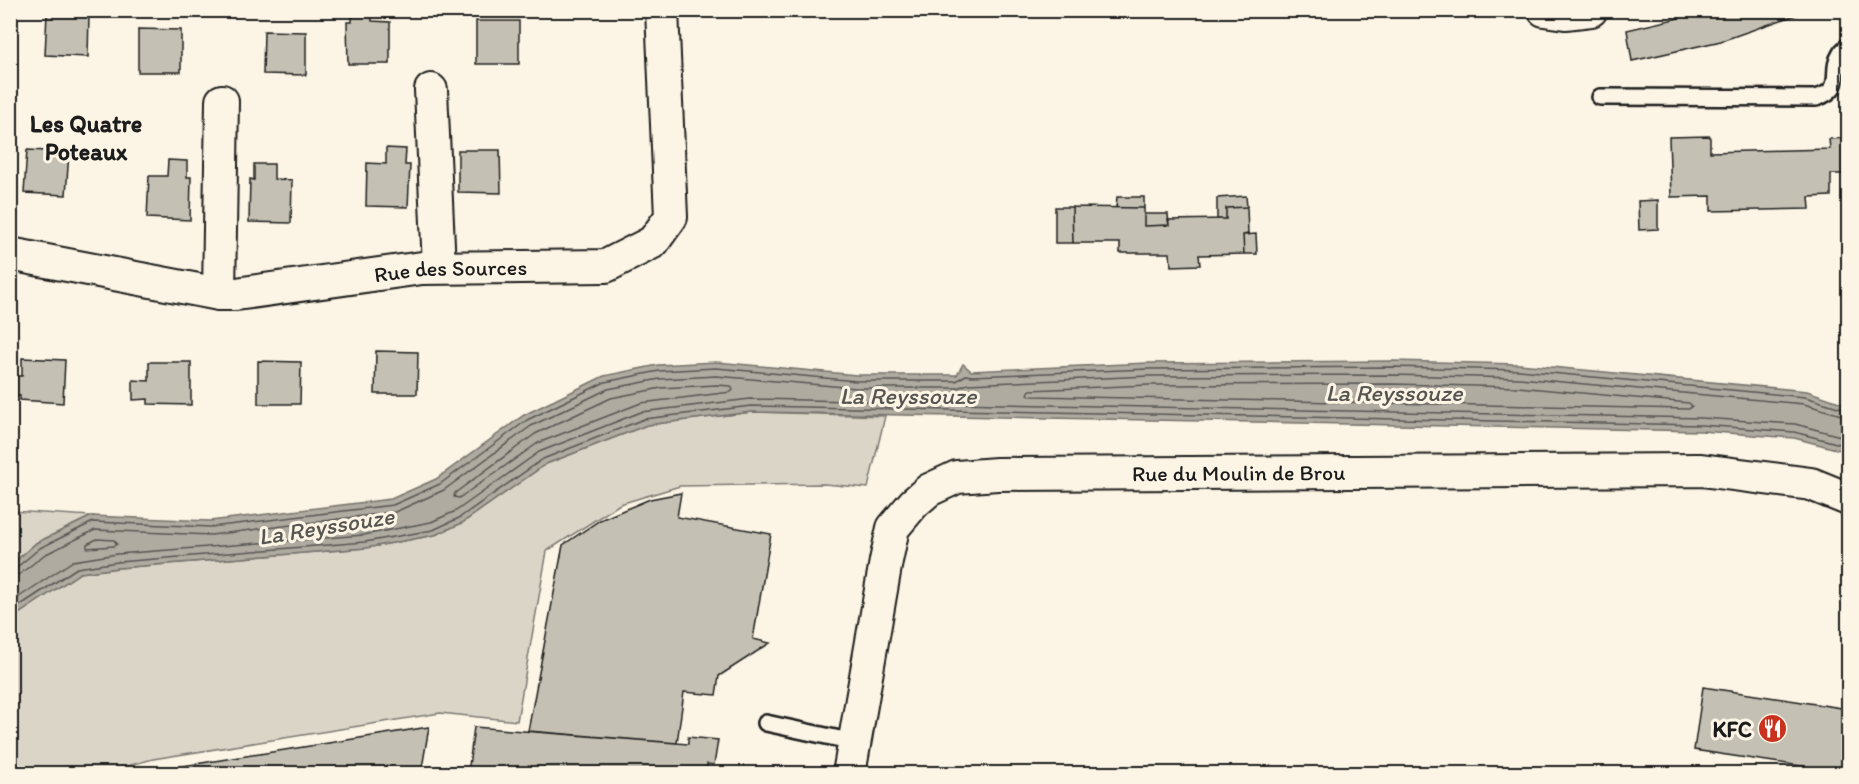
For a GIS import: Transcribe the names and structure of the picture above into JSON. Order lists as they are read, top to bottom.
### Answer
{
  "streets": {
    "street": ["Rue des Sources", "Rue du Moulin de Brou"]
  },
  "districts": ["Les Quatre Poteaux"],
  "water": ["La Reyssouze"],
  "places": {
    "restaurant": ["KFC"]
  }
}
